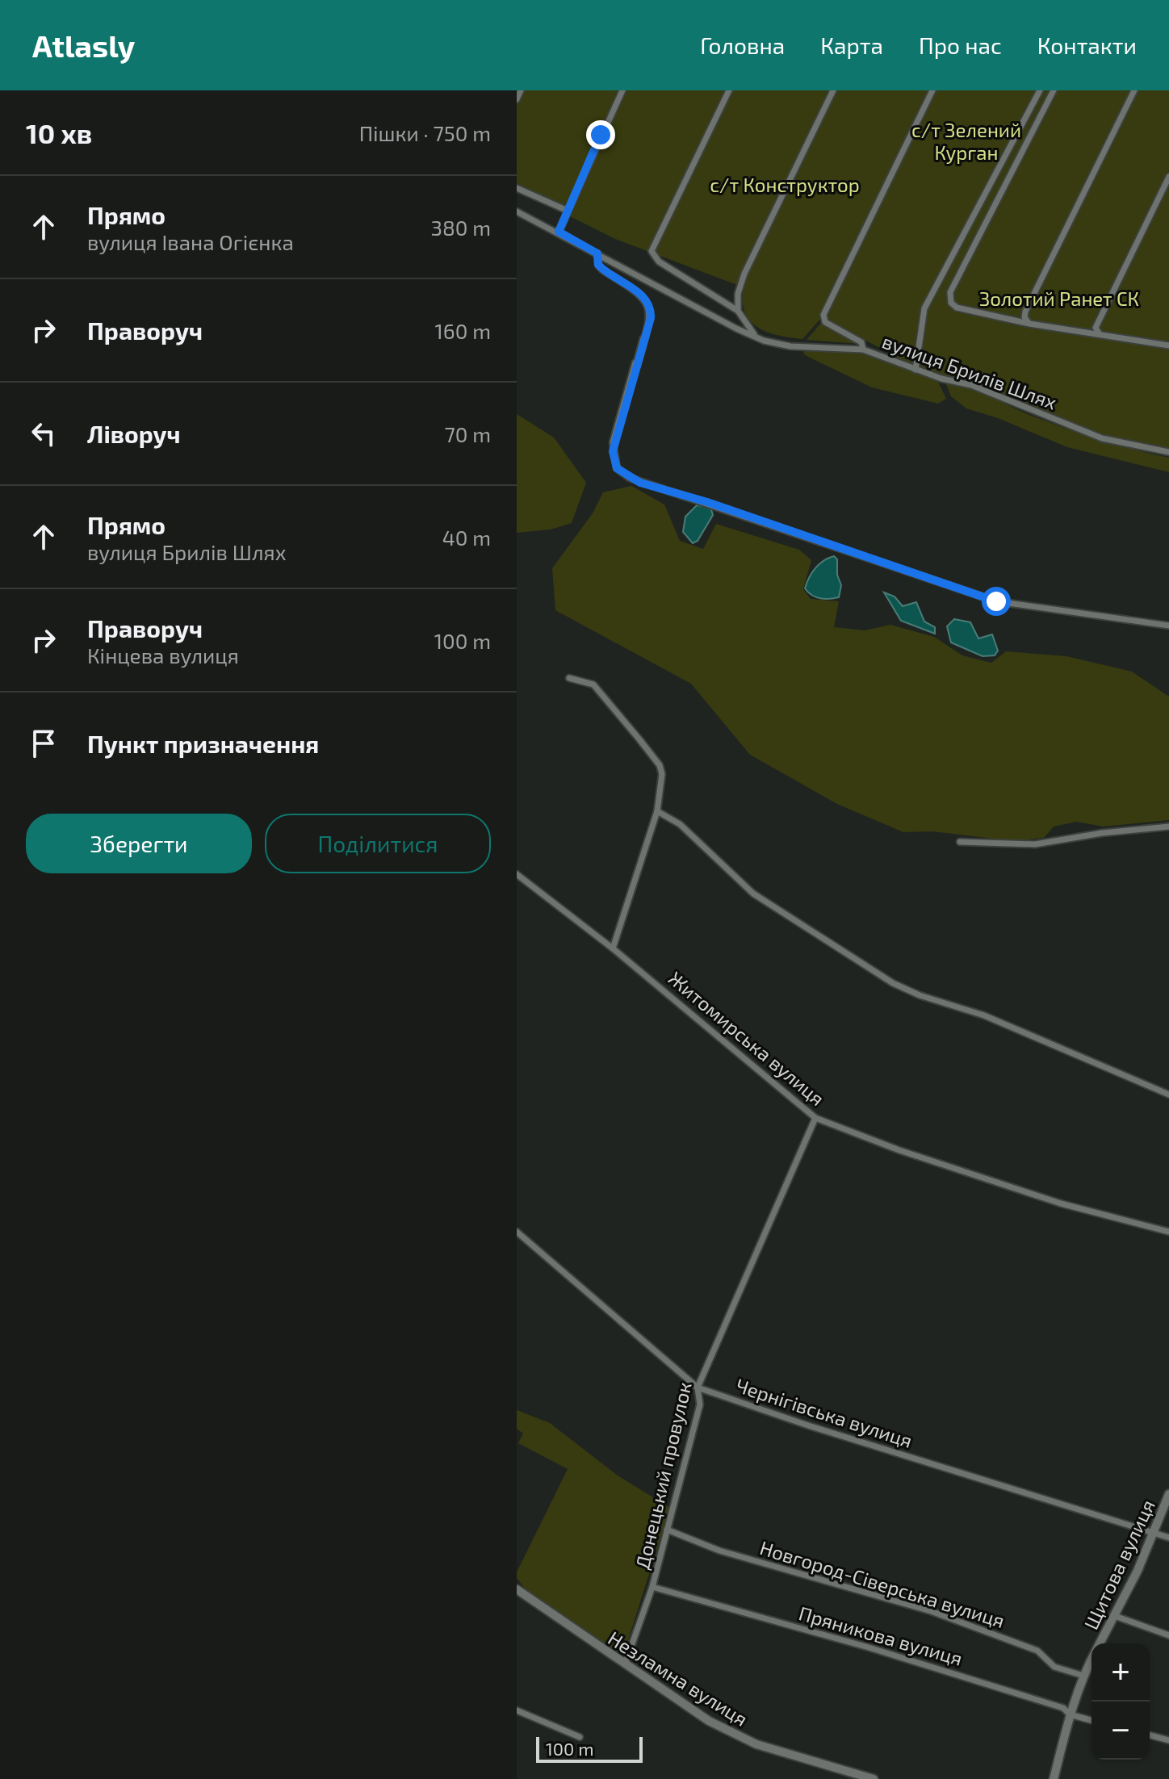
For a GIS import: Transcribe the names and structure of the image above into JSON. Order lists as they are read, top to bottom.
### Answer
{
  "streets": {
    "street": [
      "вулиця Брилів Шлях",
      "Житомирська вулиця",
      "Чернігівська вулиця",
      "Донецький провулок",
      "Щитова вулиця",
      "Новгород-Сіверська вулиця",
      "Пряникова вулиця",
      "Незламна вулиця"
    ]
  },
  "crossings": [
    ["Житомирська вулиця", "Донецький провулок"],
    ["Чернігівська вулиця", "Донецький провулок"],
    ["Чернігівська вулиця", "Щитова вулиця"],
    ["Донецький провулок", "Новгород-Сіверська вулиця"],
    ["Донецький провулок", "Пряникова вулиця"],
    ["Донецький провулок", "Незламна вулиця"],
    ["Щитова вулиця", "Новгород-Сіверська вулиця"],
    ["Щитова вулиця", "Пряникова вулиця"]
  ],
  "parks": ["с/т Зелений Курган", "с/т Конструктор", "Золотий Ранет СК"],
  "scale_bar": "100 m",
  "page": {
    "header": "Atlasly",
    "nav": [
      "Головна",
      "Карта",
      "Про нас",
      "Контакти"
    ],
    "heading": ["10 хв", "Пішки · 750 m"],
    "list": [
      ["Прямо", "вулиця Івана Огієнка", "380 m"],
      ["Праворуч", "160 m"],
      ["Ліворуч", "70 m"],
      ["Прямо", "вулиця Брилів Шлях", "40 m"],
      ["Праворуч", "Кінцева вулиця", "100 m"],
      "Пункт призначення"
    ],
    "buttons": ["Зберегти", "Поділитися"],
    "map_buttons": ["+", "−"],
    "scale": "100 m"
  }
}
